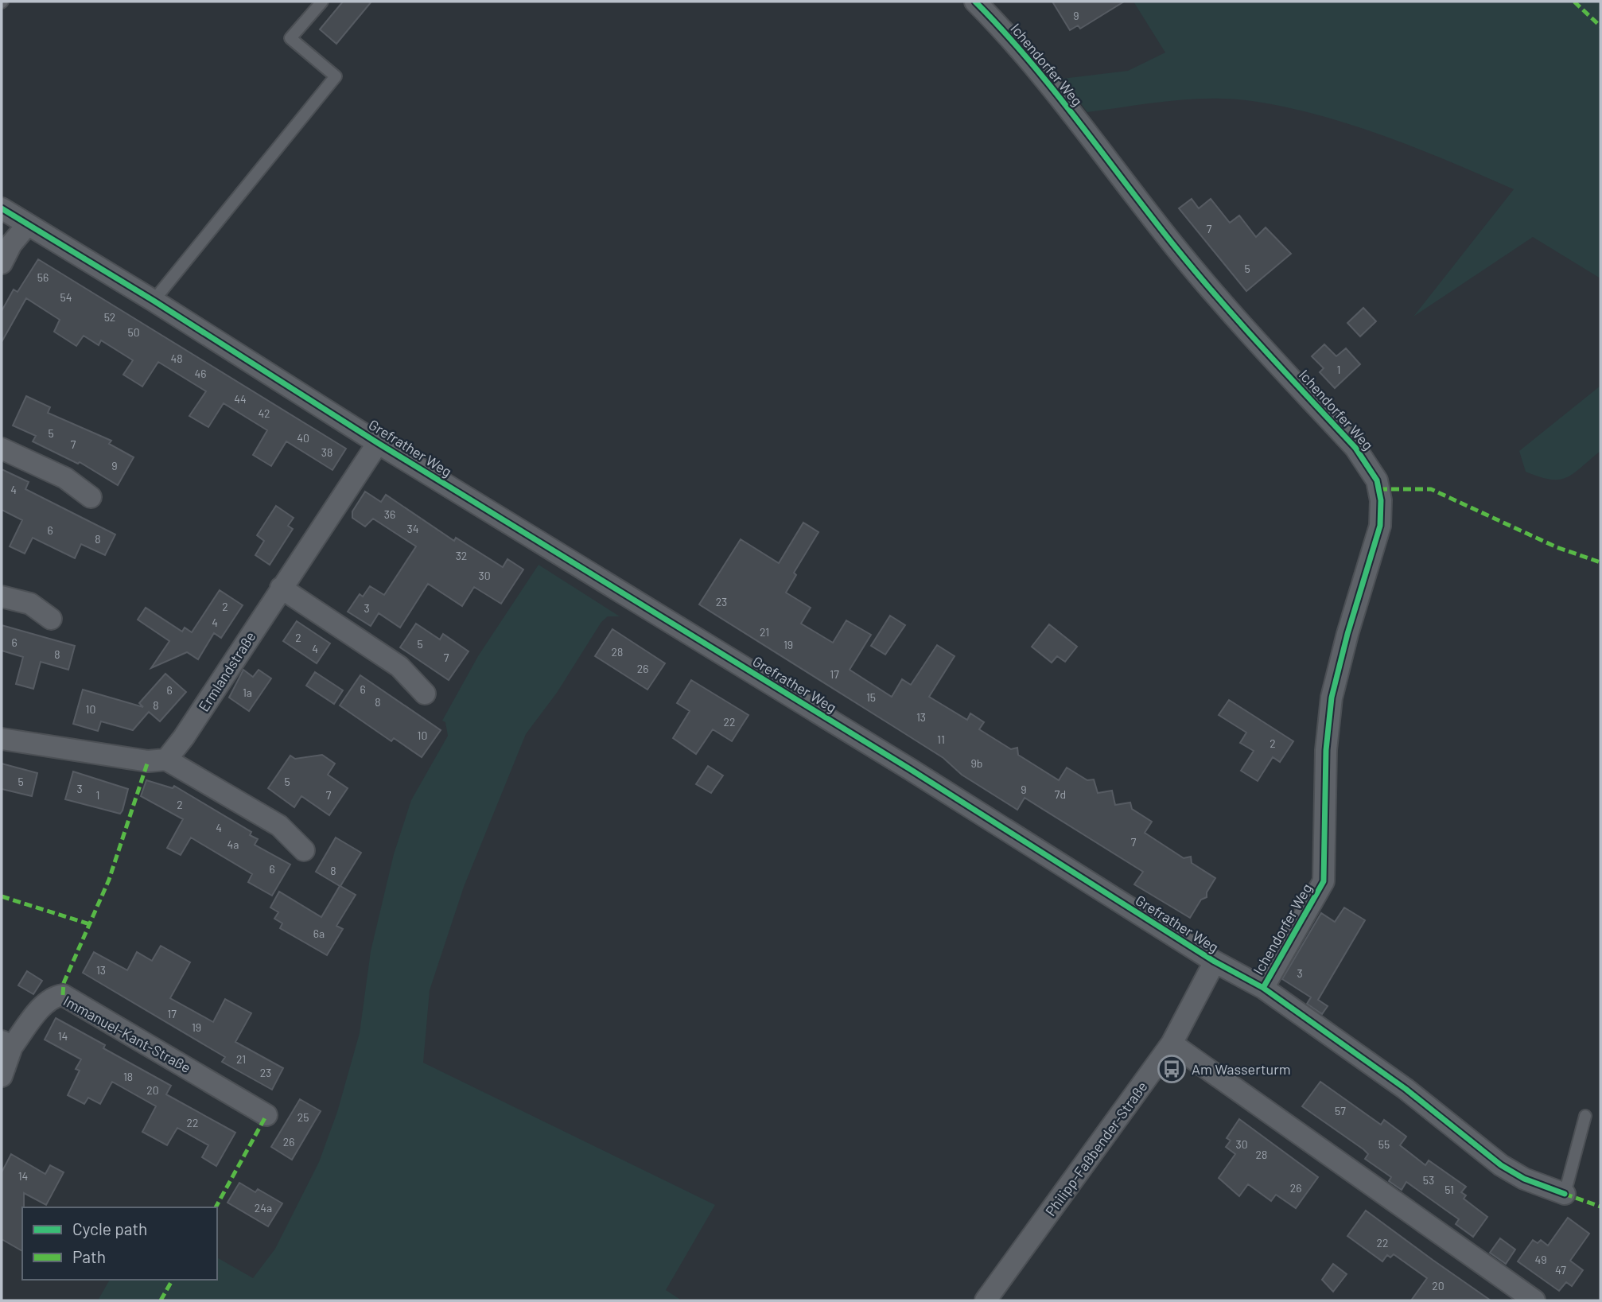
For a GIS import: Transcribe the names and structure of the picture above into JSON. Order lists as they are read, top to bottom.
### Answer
{
  "streets": {
    "street": [
      "Ichendorfer Weg",
      "Grefrather Weg",
      "Ermlandstraße",
      "Immanuel-Kant-Straße",
      "Philipp-Faßbender-Straße"
    ]
  },
  "crossings": [
    ["Ichendorfer Weg", "Grefrather Weg"],
    ["Grefrather Weg", "Ermlandstraße"],
    ["Grefrather Weg", "Philipp-Faßbender-Straße"]
  ],
  "places": {
    "bus stop": ["Am Wasserturm"]
  },
  "house_numbers": [
    "9",
    "7",
    "5",
    "56",
    "54",
    "52",
    "50",
    "48",
    "1",
    "46",
    "44",
    "42",
    "5",
    "40",
    "7",
    "38",
    "9",
    "4",
    "36",
    "34",
    "6",
    "8",
    "32",
    "30",
    "23",
    "2",
    "3",
    "4",
    "21",
    "2",
    "6",
    "5",
    "19",
    "4",
    "28",
    "8",
    "7",
    "26",
    "17",
    "6",
    "6",
    "1a",
    "15",
    "8",
    "8",
    "10",
    "13",
    "22",
    "10",
    "11",
    "2",
    "9b",
    "5",
    "5",
    "3",
    "9",
    "7d",
    "1",
    "7",
    "2",
    "4",
    "7",
    "4a",
    "6",
    "8",
    "6a",
    "13",
    "3",
    "17",
    "19",
    "14",
    "21",
    "23",
    "18",
    "20",
    "57",
    "25",
    "22",
    "26",
    "30",
    "55",
    "28",
    "14",
    "53",
    "26",
    "51",
    "24a",
    "22",
    "49",
    "47",
    "20"
  ],
  "legend": ["Cycle path", "Path"]
}
